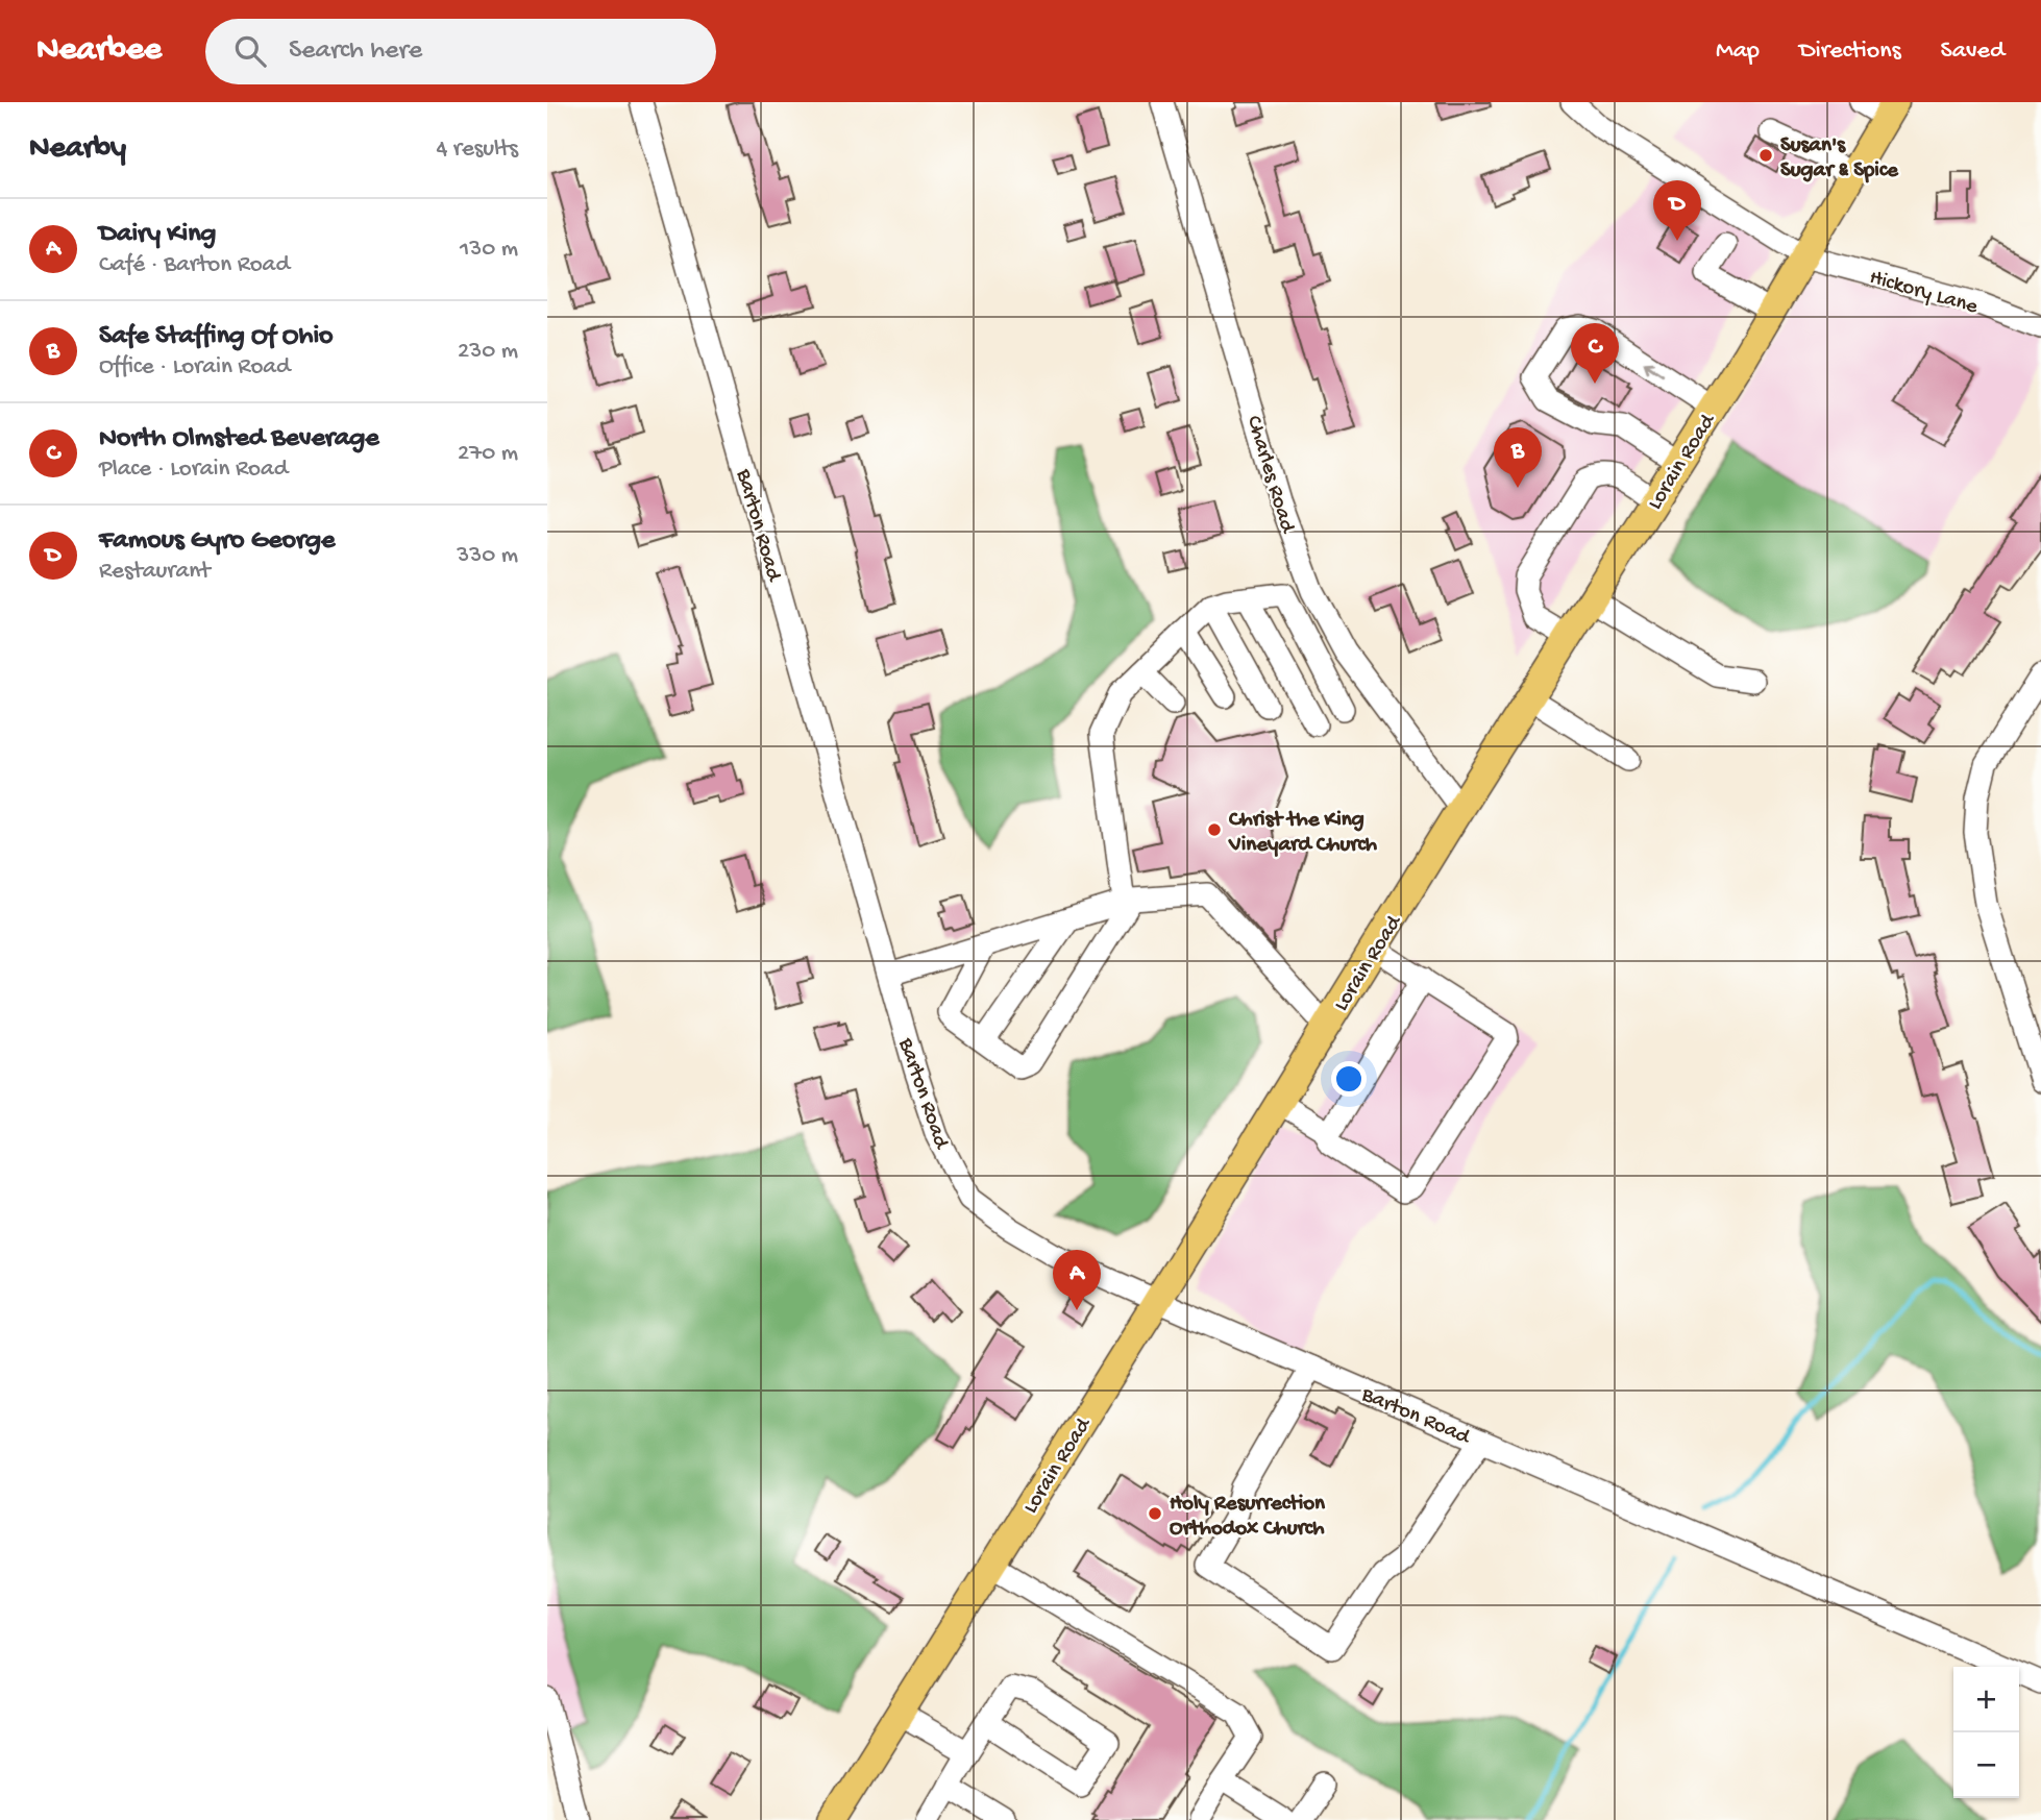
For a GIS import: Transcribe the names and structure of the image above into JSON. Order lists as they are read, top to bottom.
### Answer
{
  "streets": {
    "main road": ["Lorain Road"],
    "street": ["Hickory Lane", "Charles Road", "Barton Road"]
  },
  "crossings": [
    ["Hickory Lane", "Lorain Road"],
    ["Lorain Road", "Charles Road"],
    ["Lorain Road", "Barton Road"]
  ],
  "places": ["Susan's Sugar & Spice", "Christ the King Vineyard Church", "Holy Resurrection Orthodox Church"],
  "page": {
    "header": "Nearbee",
    "search": "Search here",
    "nav": ["Map", "Directions", "Saved"],
    "heading": ["Nearby", "4 results"],
    "pins": [
      "D",
      "C",
      "B",
      "A"
    ],
    "list": [
      {
        "mark": "A",
        "name": "Dairy King",
        "note": "Café · Barton Road",
        "value": "130 m"
      },
      {
        "mark": "B",
        "name": "Safe Staffing Of Ohio",
        "note": "Office · Lorain Road",
        "value": "230 m"
      },
      {
        "mark": "C",
        "name": "North Olmsted Beverage",
        "note": "Place · Lorain Road",
        "value": "270 m"
      },
      {
        "mark": "D",
        "name": "Famous Gyro George",
        "note": "Restaurant",
        "value": "330 m"
      }
    ],
    "map_buttons": ["+", "−"]
  }
}
